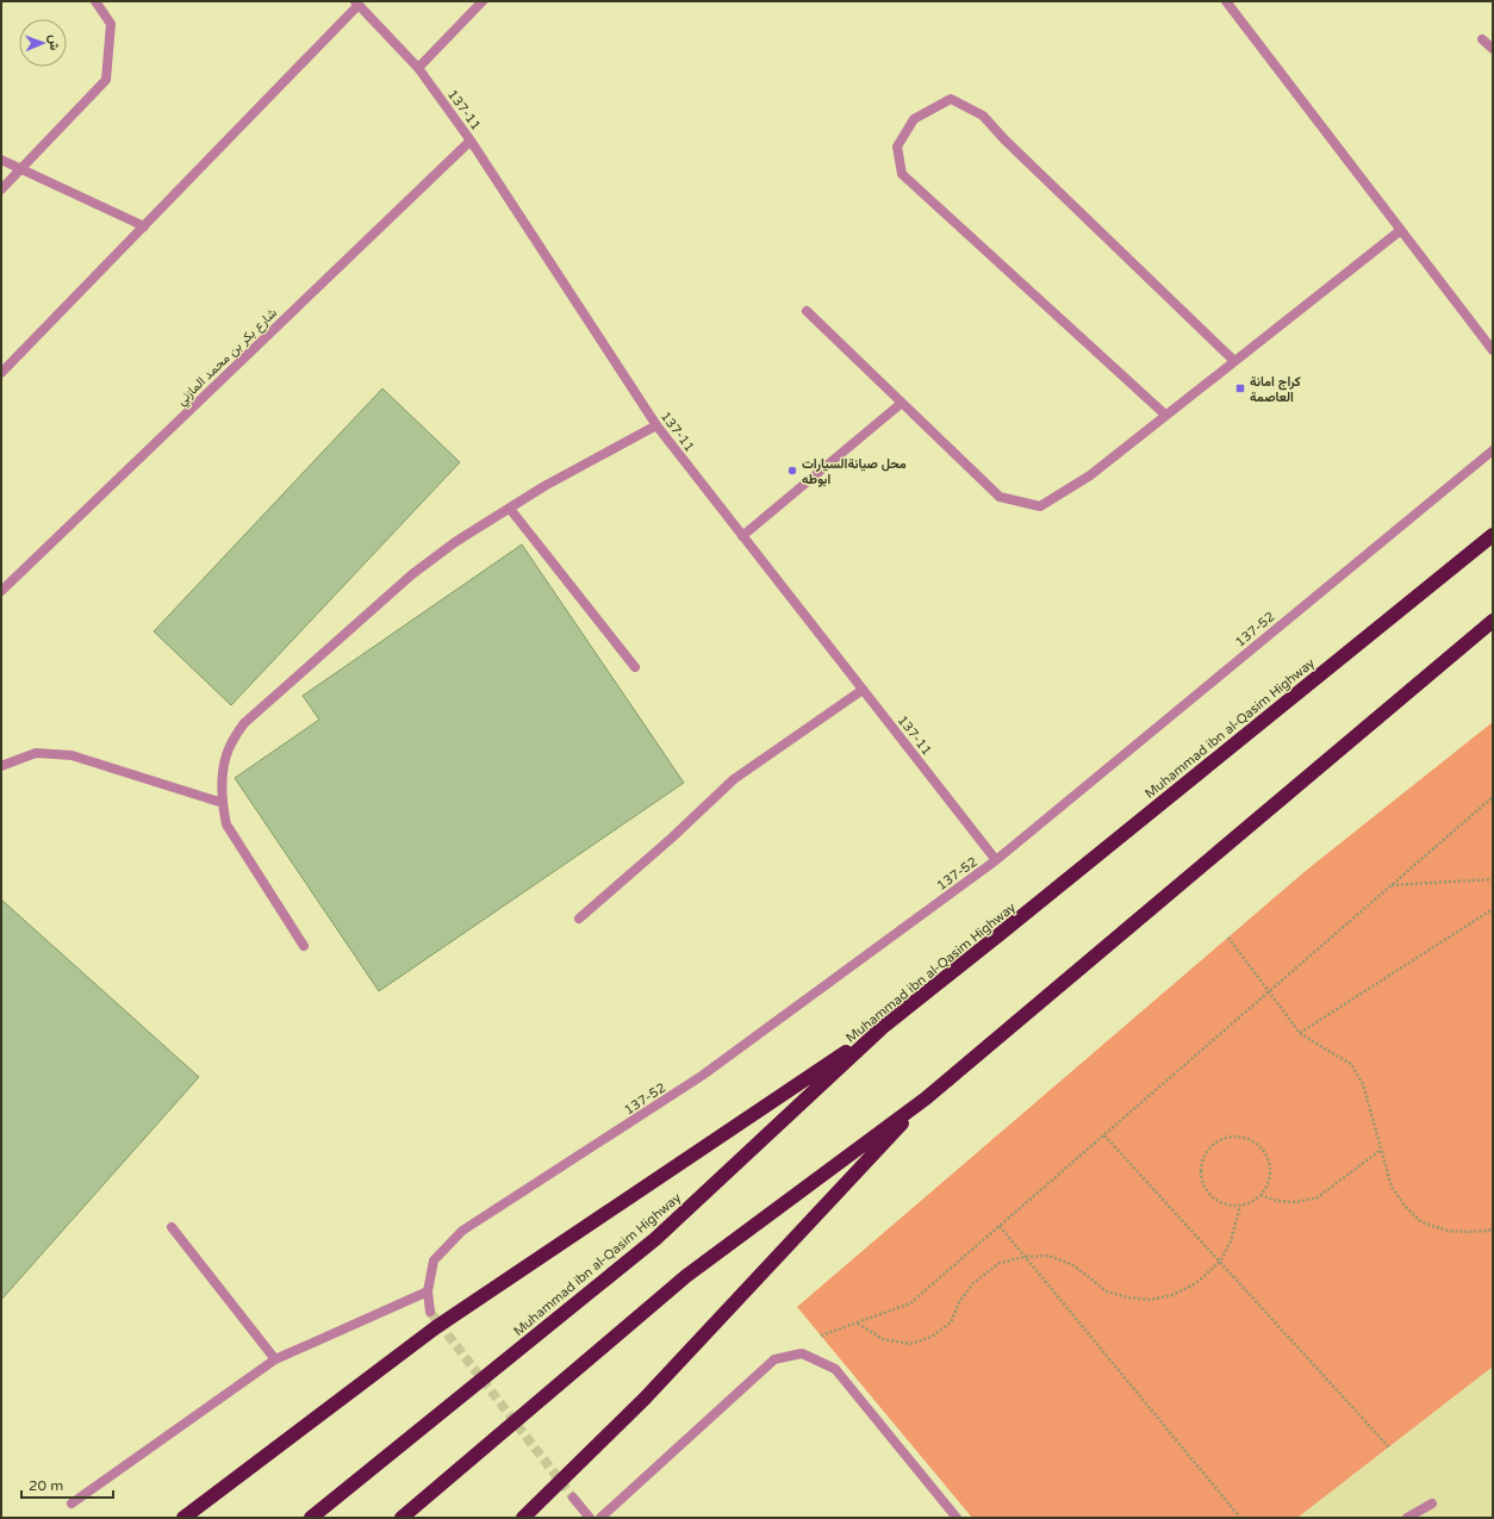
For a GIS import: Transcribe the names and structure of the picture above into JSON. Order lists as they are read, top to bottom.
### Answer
{
  "streets": {
    "highway": ["Muhammad ibn al-Qasim Highway"],
    "street": ["137-11", "شارع بكر بن محمد المازني", "137-52"]
  },
  "crossings": [
    ["137-11", "شارع بكر بن محمد المازني"],
    ["137-11", "137-52"]
  ],
  "places": {
    "transit": ["كراج امانة العاصمة"],
    "other": ["محل صيانةالسيارات ابوطه"]
  },
  "scale_bar": "20 m",
  "north": "right"
}
